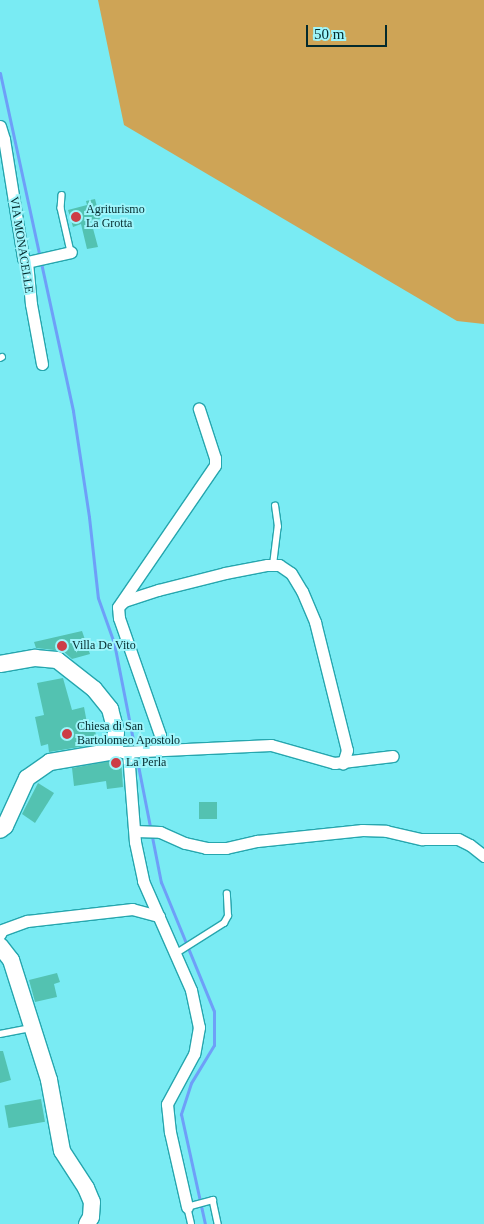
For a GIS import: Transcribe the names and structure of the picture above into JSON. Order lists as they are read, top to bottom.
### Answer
{
  "streets": {
    "street": ["VIA MONACELLE"]
  },
  "places": [
    "Agriturismo La Grotta",
    "Villa De Vito",
    "Chiesa di San Bartolomeo Apostolo",
    "La Perla"
  ],
  "scale_bar": "50 m"
}
